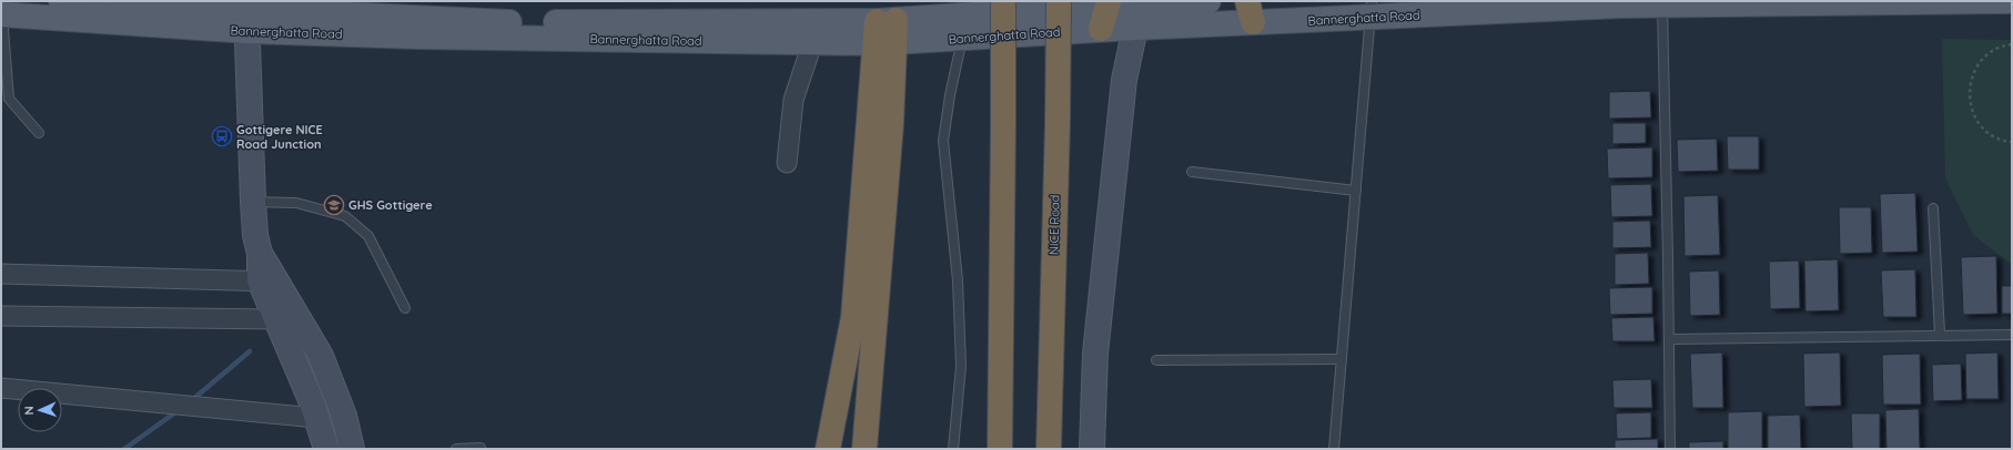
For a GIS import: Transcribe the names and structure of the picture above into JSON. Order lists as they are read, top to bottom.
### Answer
{
  "streets": {
    "highway": ["NICE Road"],
    "main road": ["Bannerghatta Road"]
  },
  "places": {
    "bus stop": ["Gottigere NICE Road Junction"],
    "school or university": ["GHS Gottigere"]
  },
  "north": "left"
}
